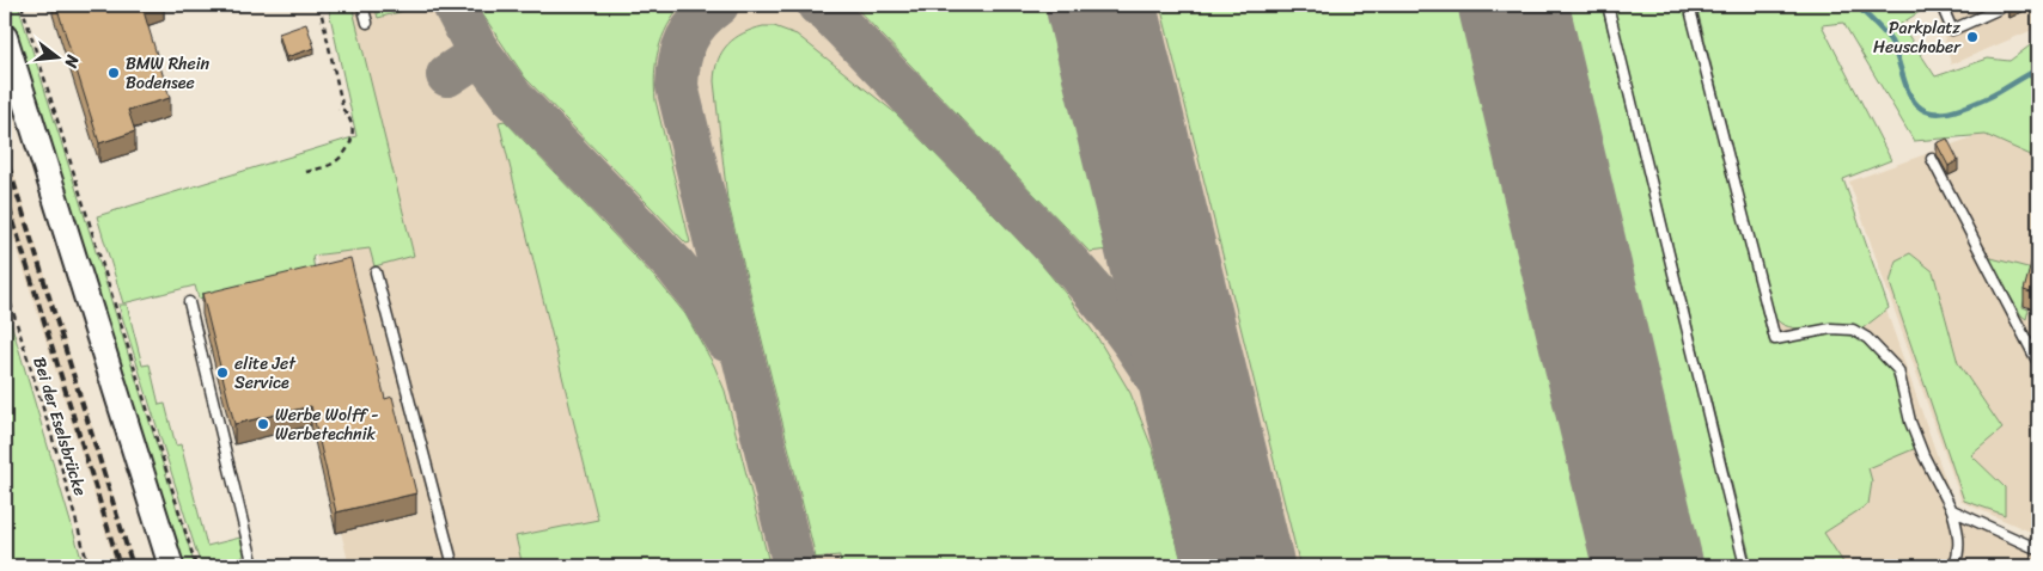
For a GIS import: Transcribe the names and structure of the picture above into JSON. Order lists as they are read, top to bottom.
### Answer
{
  "streets": {
    "path": ["Bei der Eselsbrücke"]
  },
  "places": [
    "Parkplatz Heuschober",
    "BMW Rhein Bodensee",
    "elite Jet Service",
    "Werbe Wolff - Werbetechnik"
  ],
  "north": "right"
}
